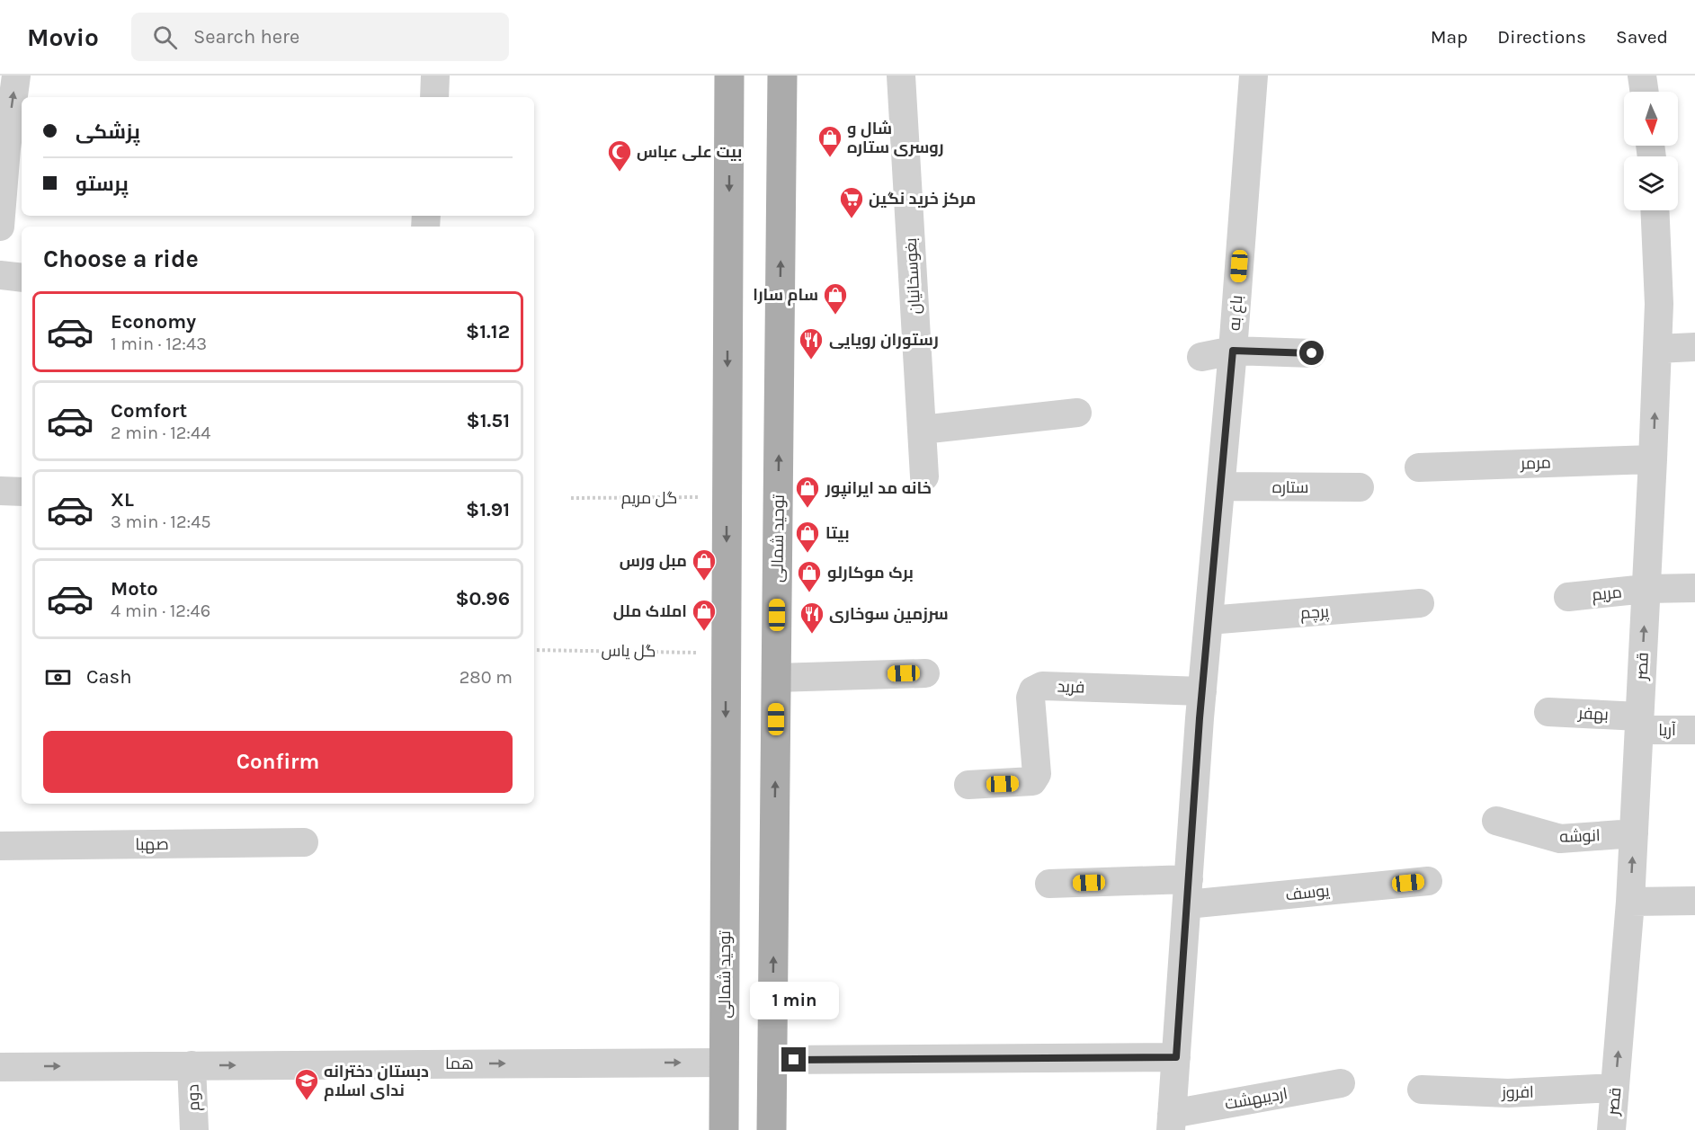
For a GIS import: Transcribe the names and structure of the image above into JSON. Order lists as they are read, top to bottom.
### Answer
{
  "streets": {
    "main road": ["توحید شمالی"],
    "street": [
      "بغوسخانیان",
      "باغ به",
      "مرمر",
      "ستاره",
      "مریم",
      "پرچم",
      "قصر",
      "فرید",
      "بهفر",
      "آریا",
      "انوشه",
      "صهبا",
      "یوسف",
      "هما",
      "افروز",
      "دوم",
      "اردیبهشت"
    ],
    "path": ["گل مریم", "گل یاس"]
  },
  "crossings": [
    ["باغ به", "ستاره"],
    ["باغ به", "پرچم"],
    ["باغ به", "فرید"],
    ["باغ به", "یوسف"],
    ["باغ به", "اردیبهشت"],
    ["مرمر", "قصر"],
    ["گل مریم", "توحید شمالی"],
    ["توحید شمالی", "گل یاس"],
    ["توحید شمالی", "هما"],
    ["مریم", "قصر"],
    ["قصر", "بهفر"],
    ["قصر", "آریا"],
    ["قصر", "انوشه"],
    ["قصر", "افروز"],
    ["بهفر", "آریا"],
    ["هما", "دوم"]
  ],
  "one_way": ["قصر", "هما"],
  "places": {
    "shop": [
      "شال و روسری ستاره",
      "سام سارا",
      "خانه مد ایرانپور",
      "بیتا",
      "مبل ورس",
      "برک موکارلو",
      "املاک ملل"
    ],
    "mosque": ["بیت علی عباس"],
    "supermarket": ["مرکز خرید نگین"],
    "restaurant": ["رستوران رویایی", "سرزمین سوخاری"],
    "school or university": ["دبستان دخترانه ندای اسلام"]
  },
  "north": "bottom",
  "page": {
    "header": "Movio",
    "search": "Search here",
    "nav": ["Map", "Directions", "Saved"],
    "banner": ["پزشکی", "پرستو"],
    "heading": "Choose a ride",
    "list": [
      {
        "name": "Economy",
        "note": "1 min · 12:43",
        "value": "$1.12"
      },
      {
        "name": "Comfort",
        "note": "2 min · 12:44",
        "value": "$1.51"
      },
      {
        "name": "XL",
        "note": "3 min · 12:45",
        "value": "$1.91"
      },
      {
        "name": "Moto",
        "note": "4 min · 12:46",
        "value": "$0.96"
      }
    ],
    "pay": ["Cash", "280 m"],
    "buttons": "Confirm",
    "bubble": "1 min"
  }
}
